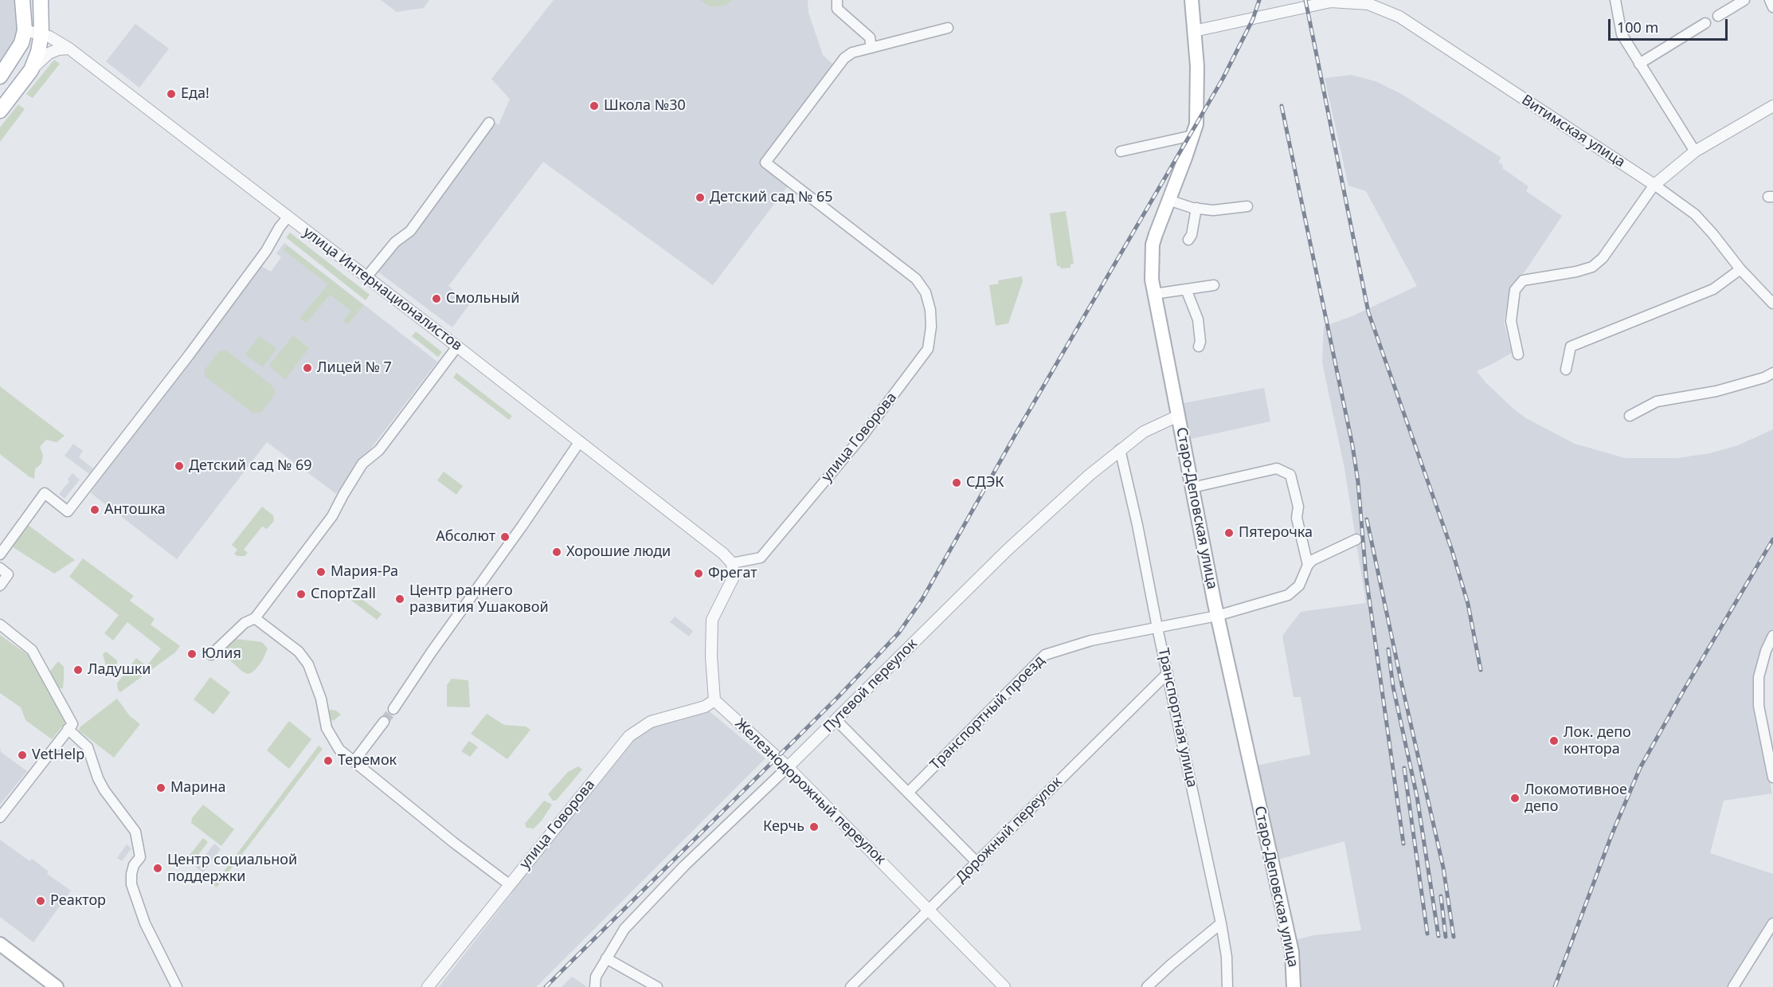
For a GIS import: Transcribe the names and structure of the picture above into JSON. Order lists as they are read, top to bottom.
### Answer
{
  "streets": {
    "main road": ["Старо-Деповская улица"],
    "street": [
      "Витимская улица",
      "улица Интернационалистов",
      "улица Говорова",
      "Путевой переулок",
      "Транспортный проезд",
      "Транспортная улица",
      "Железнодорожный переулок",
      "Дорожный переулок"
    ]
  },
  "crossings": [
    ["Витимская улица", "Старо-Деповская улица"],
    ["улица Интернационалистов", "улица Говорова"],
    ["улица Говорова", "Железнодорожный переулок"],
    ["Старо-Деповская улица", "Путевой переулок"],
    ["Старо-Деповская улица", "Транспортный проезд"],
    ["Путевой переулок", "Транспортная улица"],
    ["Путевой переулок", "Железнодорожный переулок"],
    ["Транспортный проезд", "Транспортная улица"],
    ["Транспортная улица", "Дорожный переулок"],
    ["Железнодорожный переулок", "Дорожный переулок"]
  ],
  "places": [
    "Еда!",
    "Школа №30",
    "Детский сад № 65",
    "Смольный",
    "Лицей № 7",
    "Детский сад № 69",
    "СДЭК",
    "Антошка",
    "Пятерочка",
    "Абсолют",
    "Хорошие люди",
    "Мария-Ра",
    "Фрегат",
    "СпортZall",
    "Центр раннего развития Ушаковой",
    "Юлия",
    "Ладушки",
    "Лок. депо контора",
    "VetHelp",
    "Теремок",
    "Марина",
    "Локомотивное депо",
    "Керчь",
    "Центр социальной поддержки",
    "Реактор"
  ],
  "scale_bar": "100 m"
}
